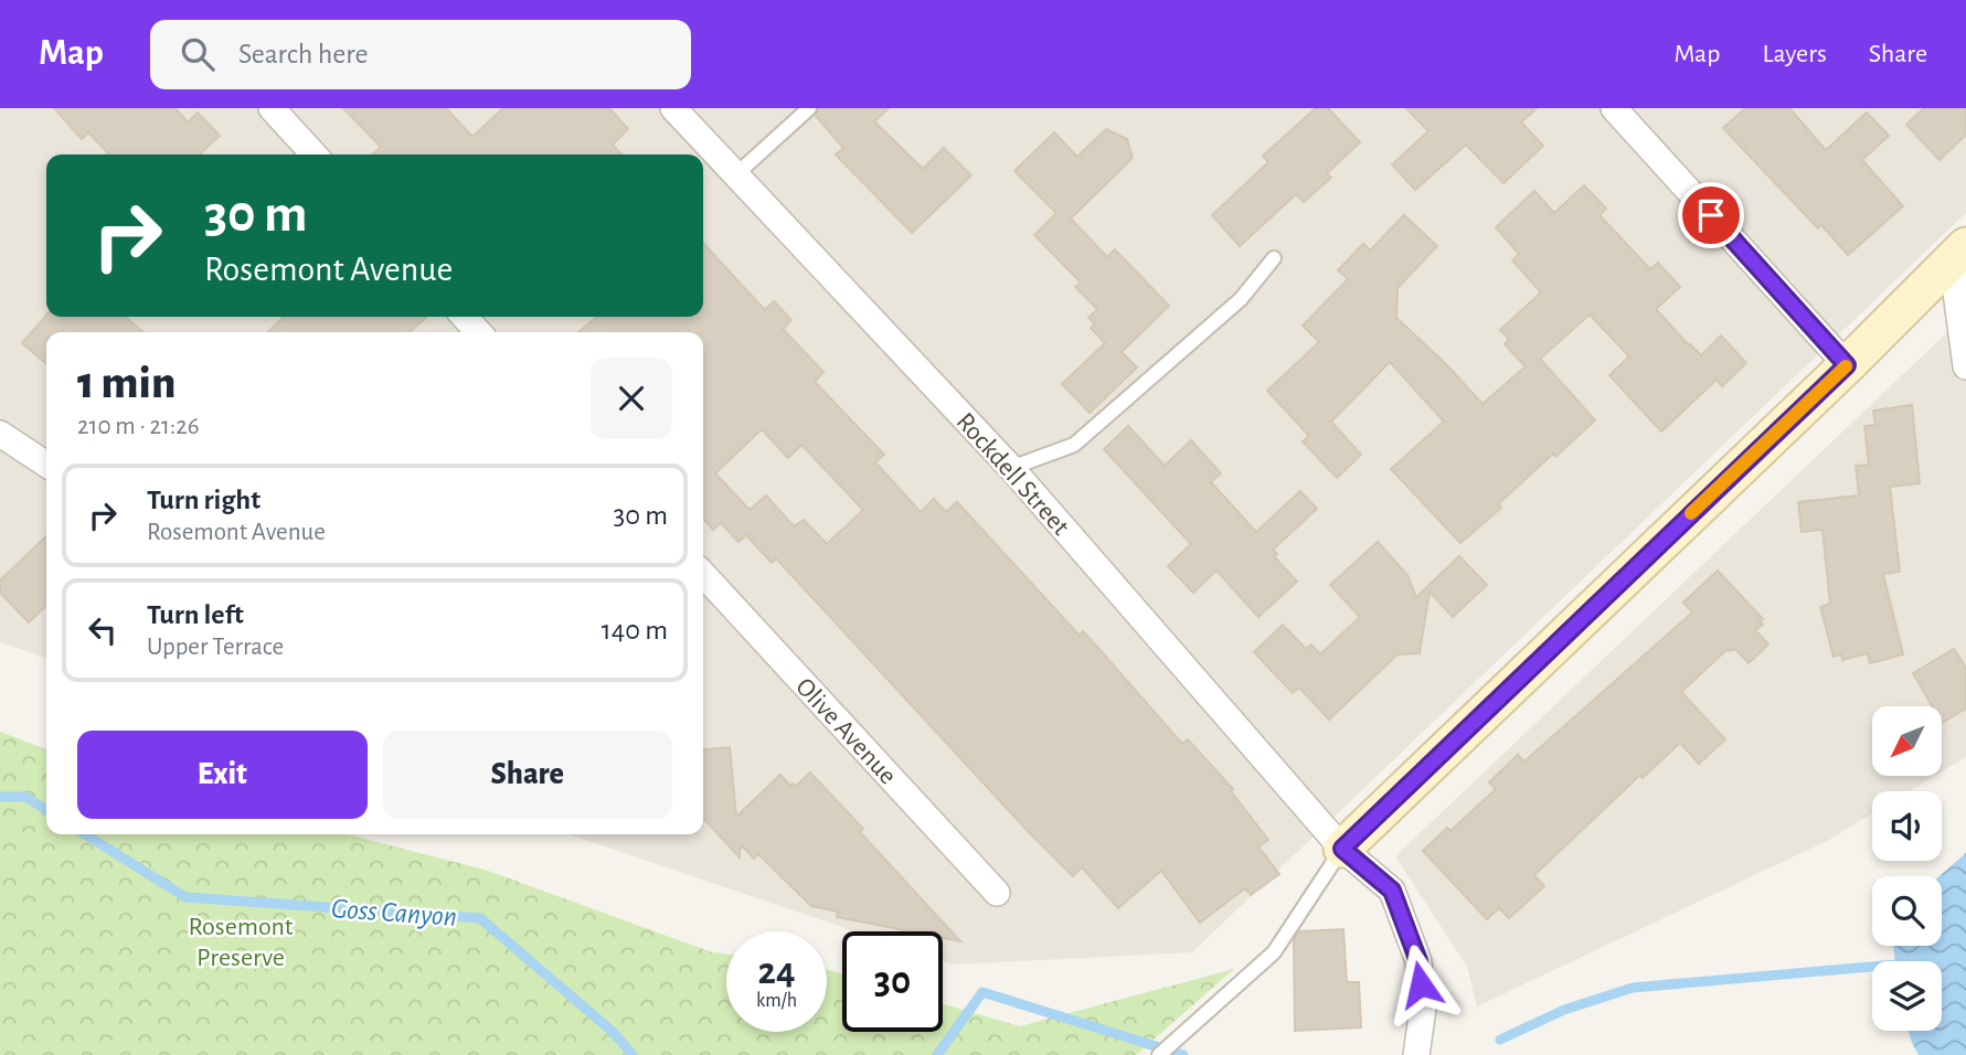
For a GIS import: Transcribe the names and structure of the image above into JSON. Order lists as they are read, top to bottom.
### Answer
{
  "streets": {
    "street": ["Rockdell Street", "Olive Avenue"]
  },
  "water": ["Goss Canyon"],
  "parks": ["Rosemont Preserve"],
  "north": "bottom left",
  "page": {
    "header": "Map",
    "search": "Search here",
    "nav": ["Map", "Layers", "Share"],
    "turn": ["30 m", "Rosemont Avenue"],
    "heading": ["1 min", "210 m · 21:26"],
    "list": [
      {
        "name": "Turn right",
        "note": "Rosemont Avenue",
        "value": "30 m"
      },
      {
        "name": "Turn left",
        "note": "Upper Terrace",
        "value": "140 m"
      }
    ],
    "buttons": ["Exit", "Share"],
    "speed": "24 km/h",
    "limit": "30"
  }
}
